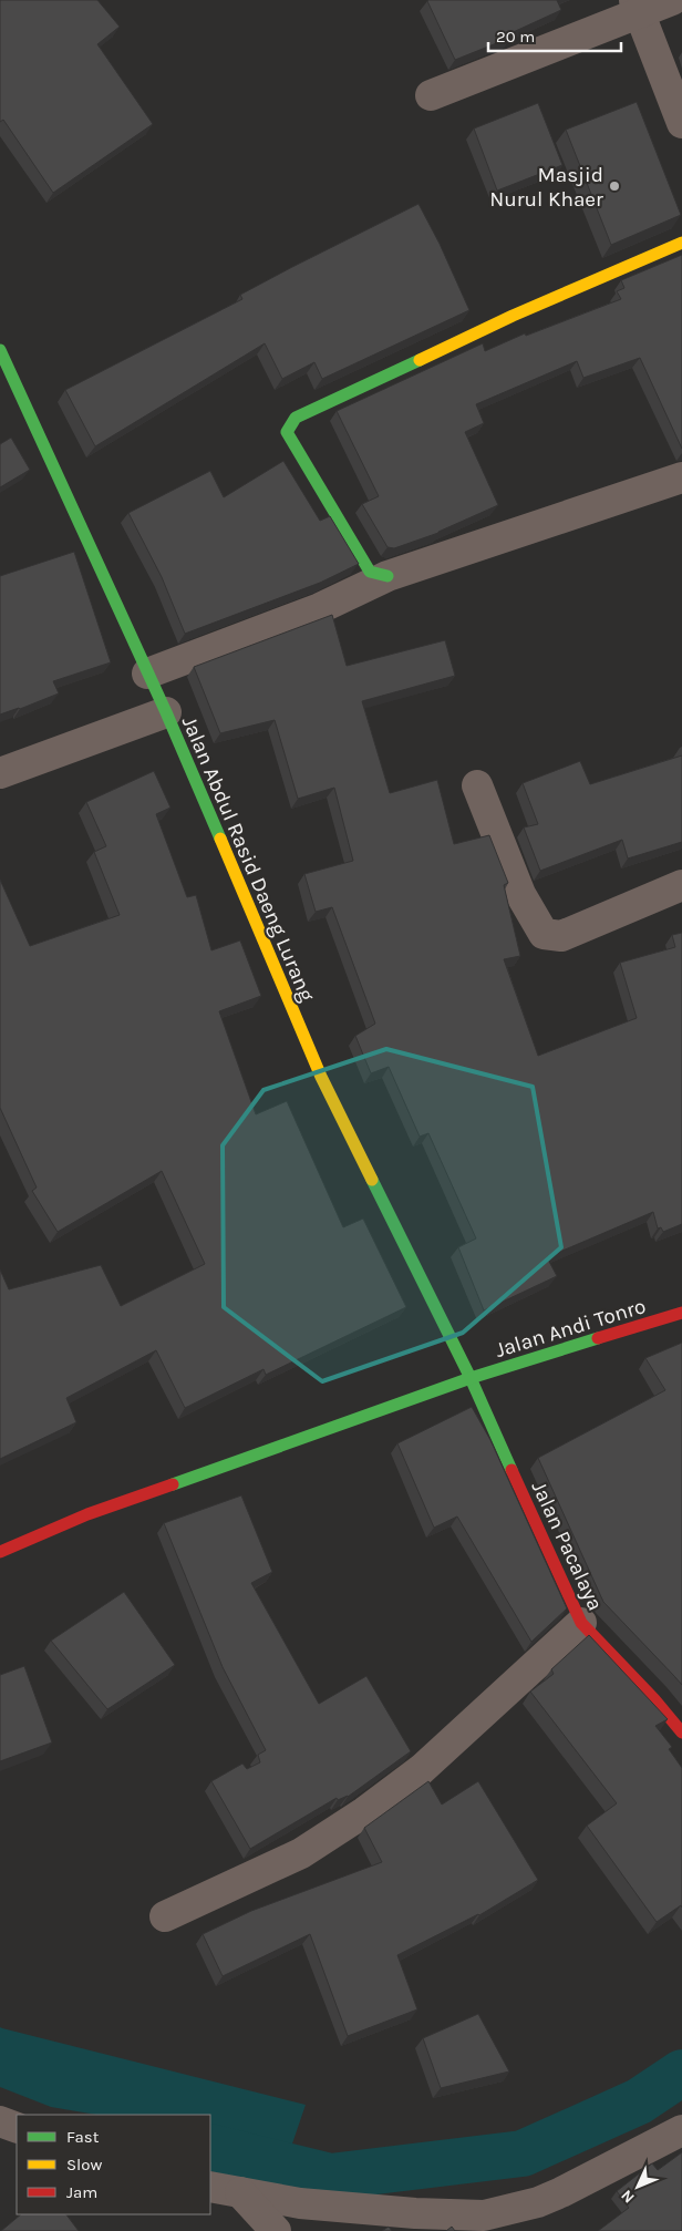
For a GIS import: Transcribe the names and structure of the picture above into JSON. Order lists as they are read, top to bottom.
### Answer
{
  "streets": {
    "street": ["Jalan Abdul Rasid Daeng Lurang", "Jalan Andi Tonro", "Jalan Pacalaya"]
  },
  "crossings": [
    ["Jalan Abdul Rasid Daeng Lurang", "Jalan Andi Tonro"],
    ["Jalan Abdul Rasid Daeng Lurang", "Jalan Pacalaya"],
    ["Jalan Andi Tonro", "Jalan Pacalaya"]
  ],
  "places": ["Masjid Nurul Khaer"],
  "legend": ["Fast", "Slow", "Jam"],
  "scale_bar": "20 m",
  "north": "bottom left"
}
